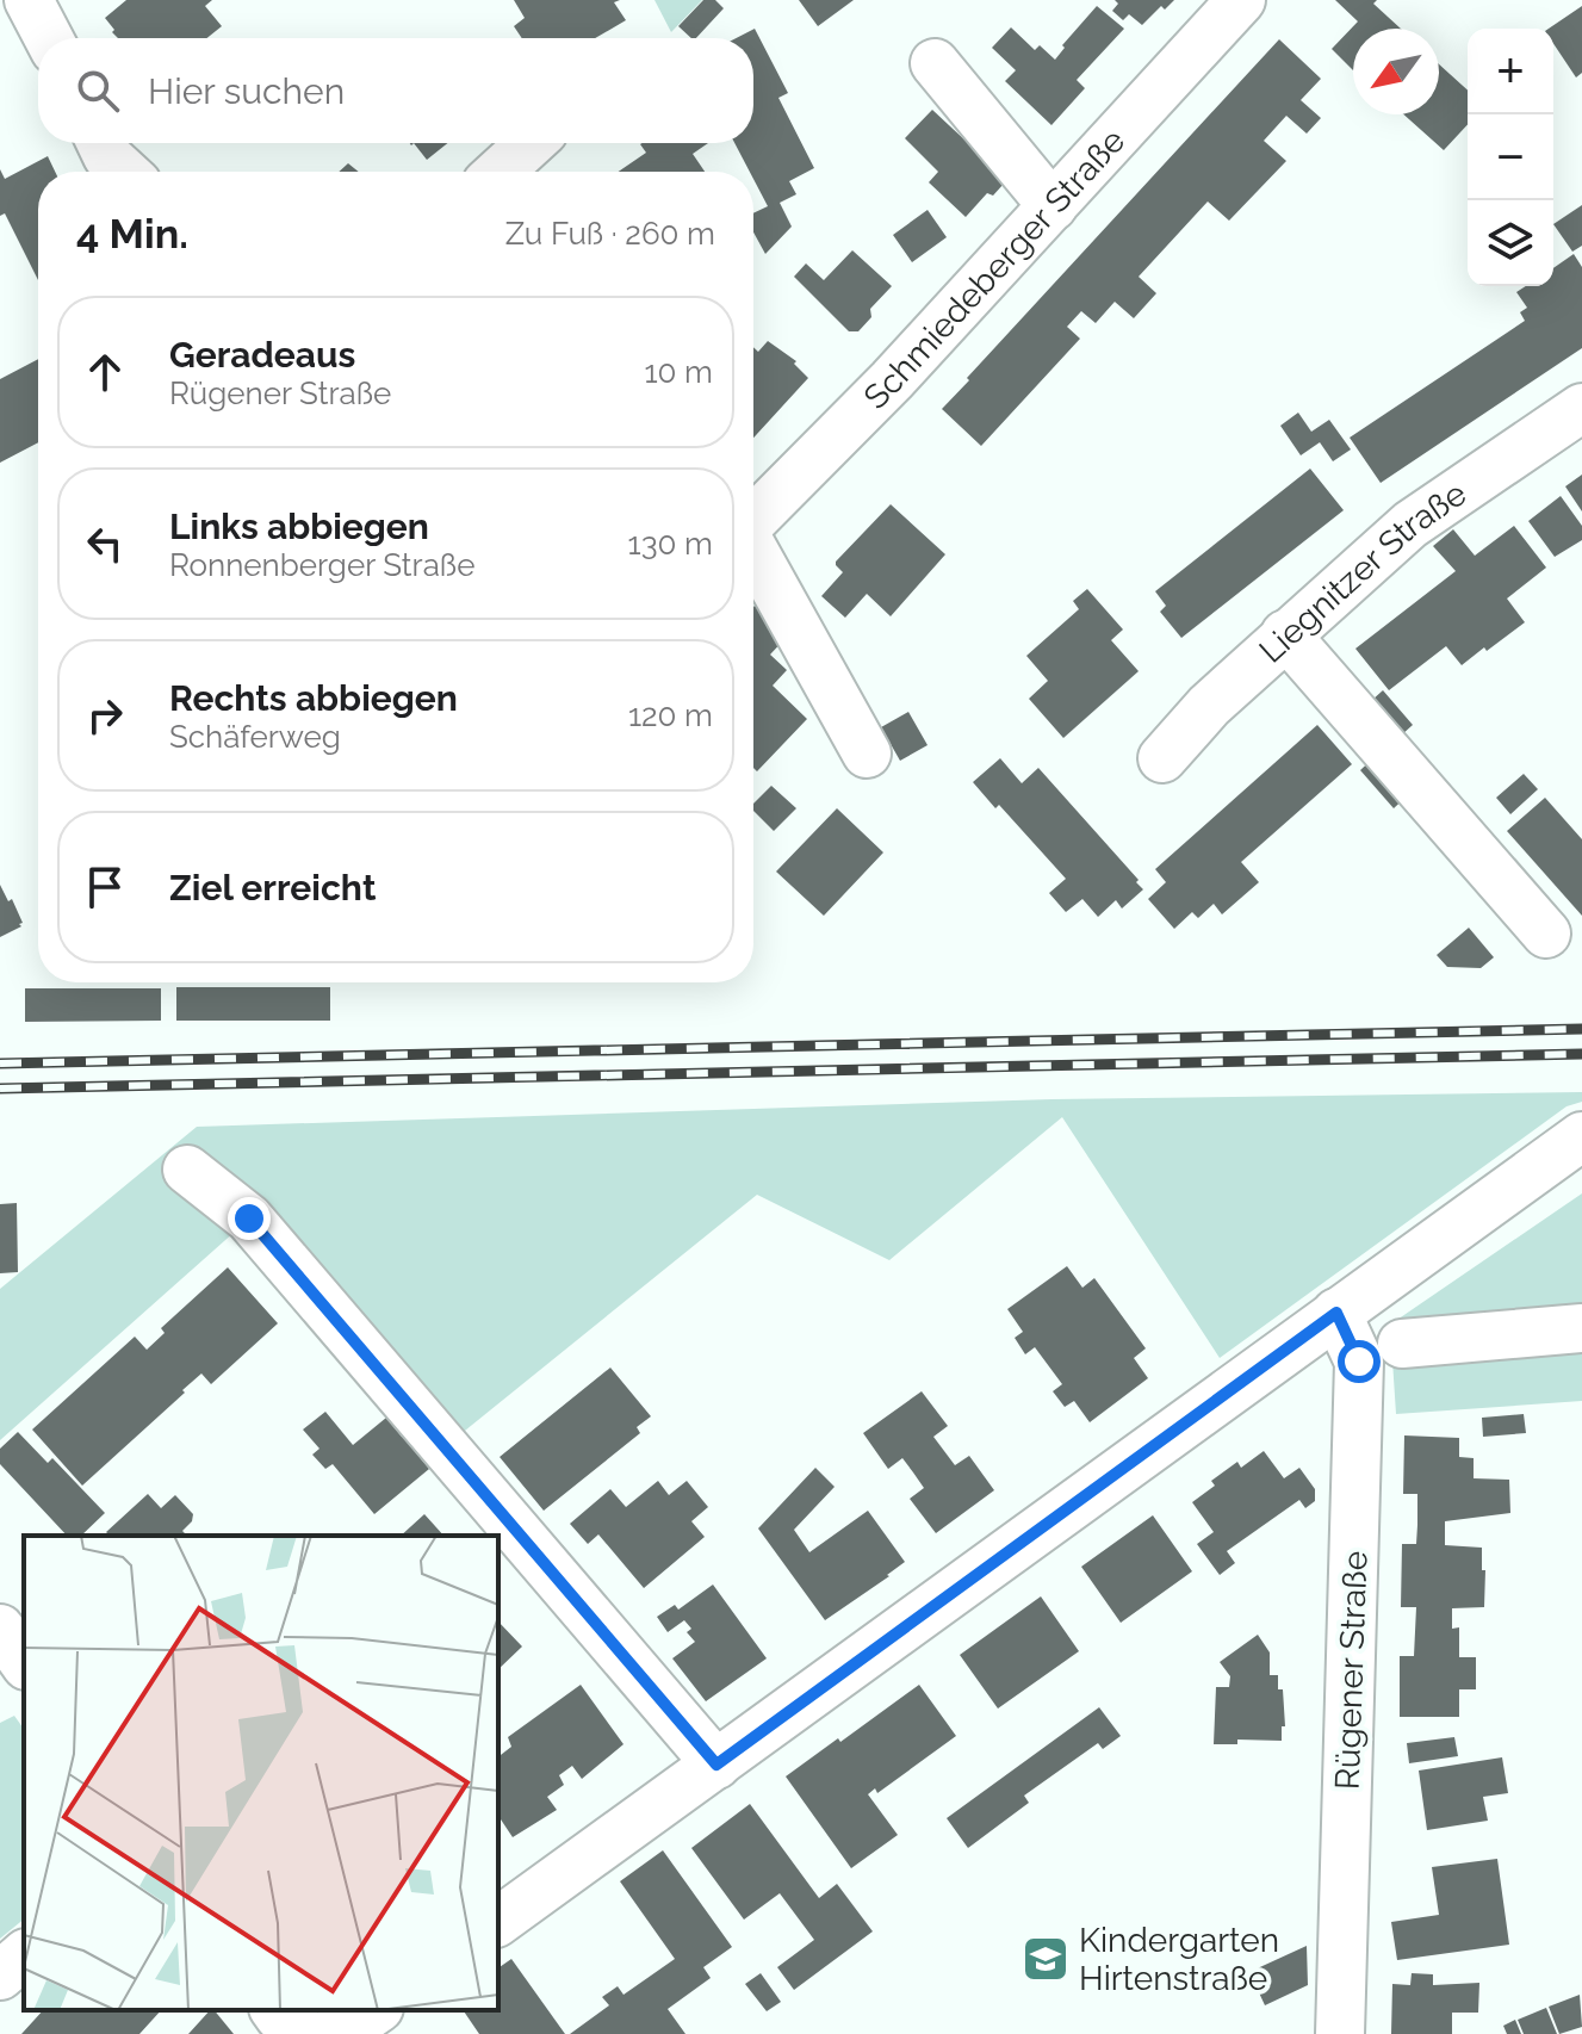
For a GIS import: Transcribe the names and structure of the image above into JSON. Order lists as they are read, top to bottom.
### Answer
{
  "streets": {
    "street": ["Schmiedeberger Straße", "Liegnitzer Straße", "Rügener Straße"]
  },
  "places": {
    "school or university": ["Kindergarten Hirtenstraße"]
  },
  "north": "bottom left",
  "page": {
    "map_buttons": ["+", "−"],
    "search": "Hier suchen",
    "heading": ["4 Min.", "Zu Fuß · 260 m"],
    "list": [
      ["Geradeaus", "Rügener Straße", "10 m"],
      ["Links abbiegen", "Ronnenberger Straße", "130 m"],
      ["Rechts abbiegen", "Schäferweg", "120 m"],
      "Ziel erreicht"
    ]
  }
}
